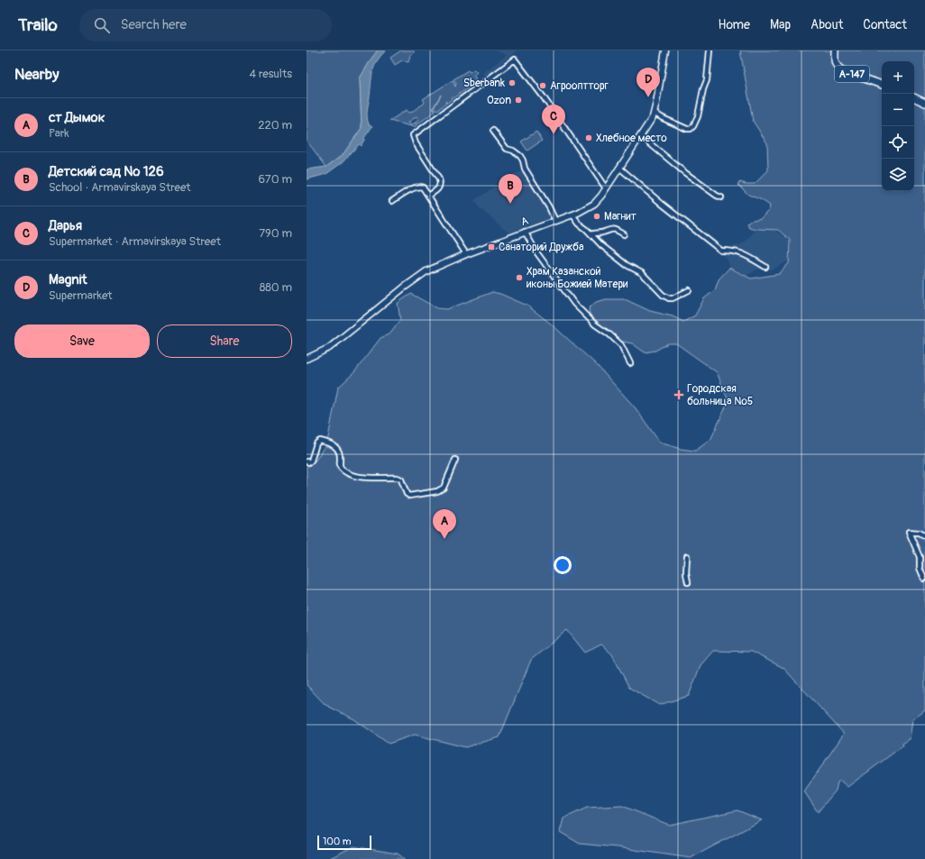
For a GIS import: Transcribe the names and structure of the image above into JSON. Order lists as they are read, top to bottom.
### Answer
{
  "streets": {
    "highway": ["А-147"],
    "main road": ["A"]
  },
  "places": {
    "other": [
      "Sberbank",
      "Агрооптторг",
      "Ozon",
      "Хлебное место",
      "Магнит",
      "Храм Казанской иконы Божией Матери"
    ],
    "transit": ["Санаторий Дружба"],
    "health": ["Городская больница №5"]
  },
  "scale_bar": "100 m",
  "page": {
    "header": "Trailo",
    "search": "Search here",
    "nav": [
      "Home",
      "Map",
      "About",
      "Contact"
    ],
    "heading": ["Nearby", "4 results"],
    "map_buttons": ["+", "−"],
    "pins": [
      "D",
      "C",
      "B",
      "A"
    ],
    "list": [
      {
        "mark": "A",
        "name": "ст Дымок",
        "note": "Park",
        "value": "220 m"
      },
      {
        "mark": "B",
        "name": "Детский сад № 126",
        "note": "School · Armavirskaya Street",
        "value": "670 m"
      },
      {
        "mark": "C",
        "name": "Дарья",
        "note": "Supermarket · Armavirskaya Street",
        "value": "790 m"
      },
      {
        "mark": "D",
        "name": "Magnit",
        "note": "Supermarket",
        "value": "880 m"
      }
    ],
    "buttons": ["Save", "Share"],
    "scale": "100 m"
  }
}
